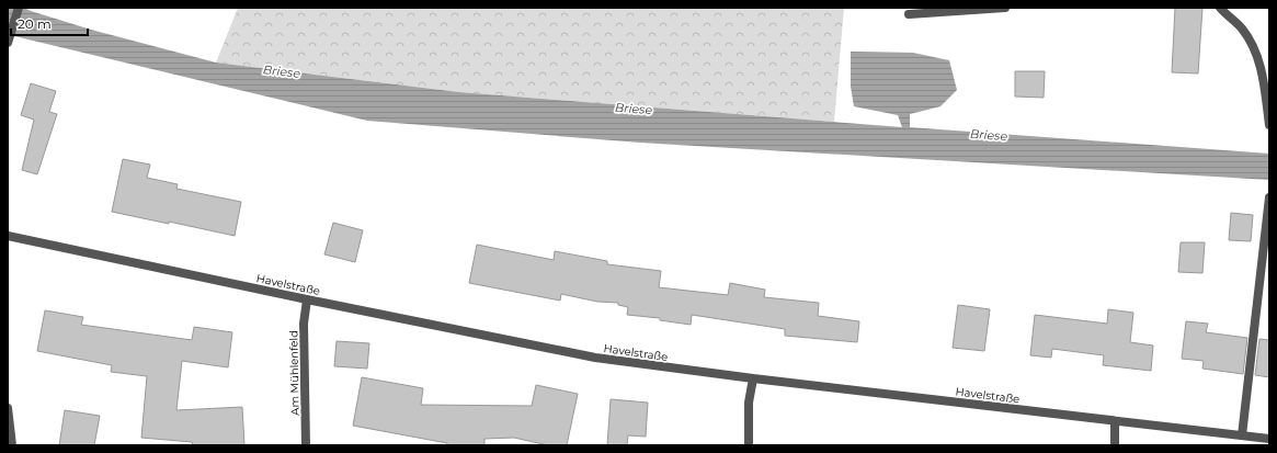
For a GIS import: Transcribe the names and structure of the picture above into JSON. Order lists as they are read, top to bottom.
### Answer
{
  "streets": {
    "street": ["Havelstraße", "Am Mühlenfeld"]
  },
  "crossings": [
    ["Havelstraße", "Am Mühlenfeld"]
  ],
  "water": ["Briese"],
  "scale_bar": "20 m"
}
